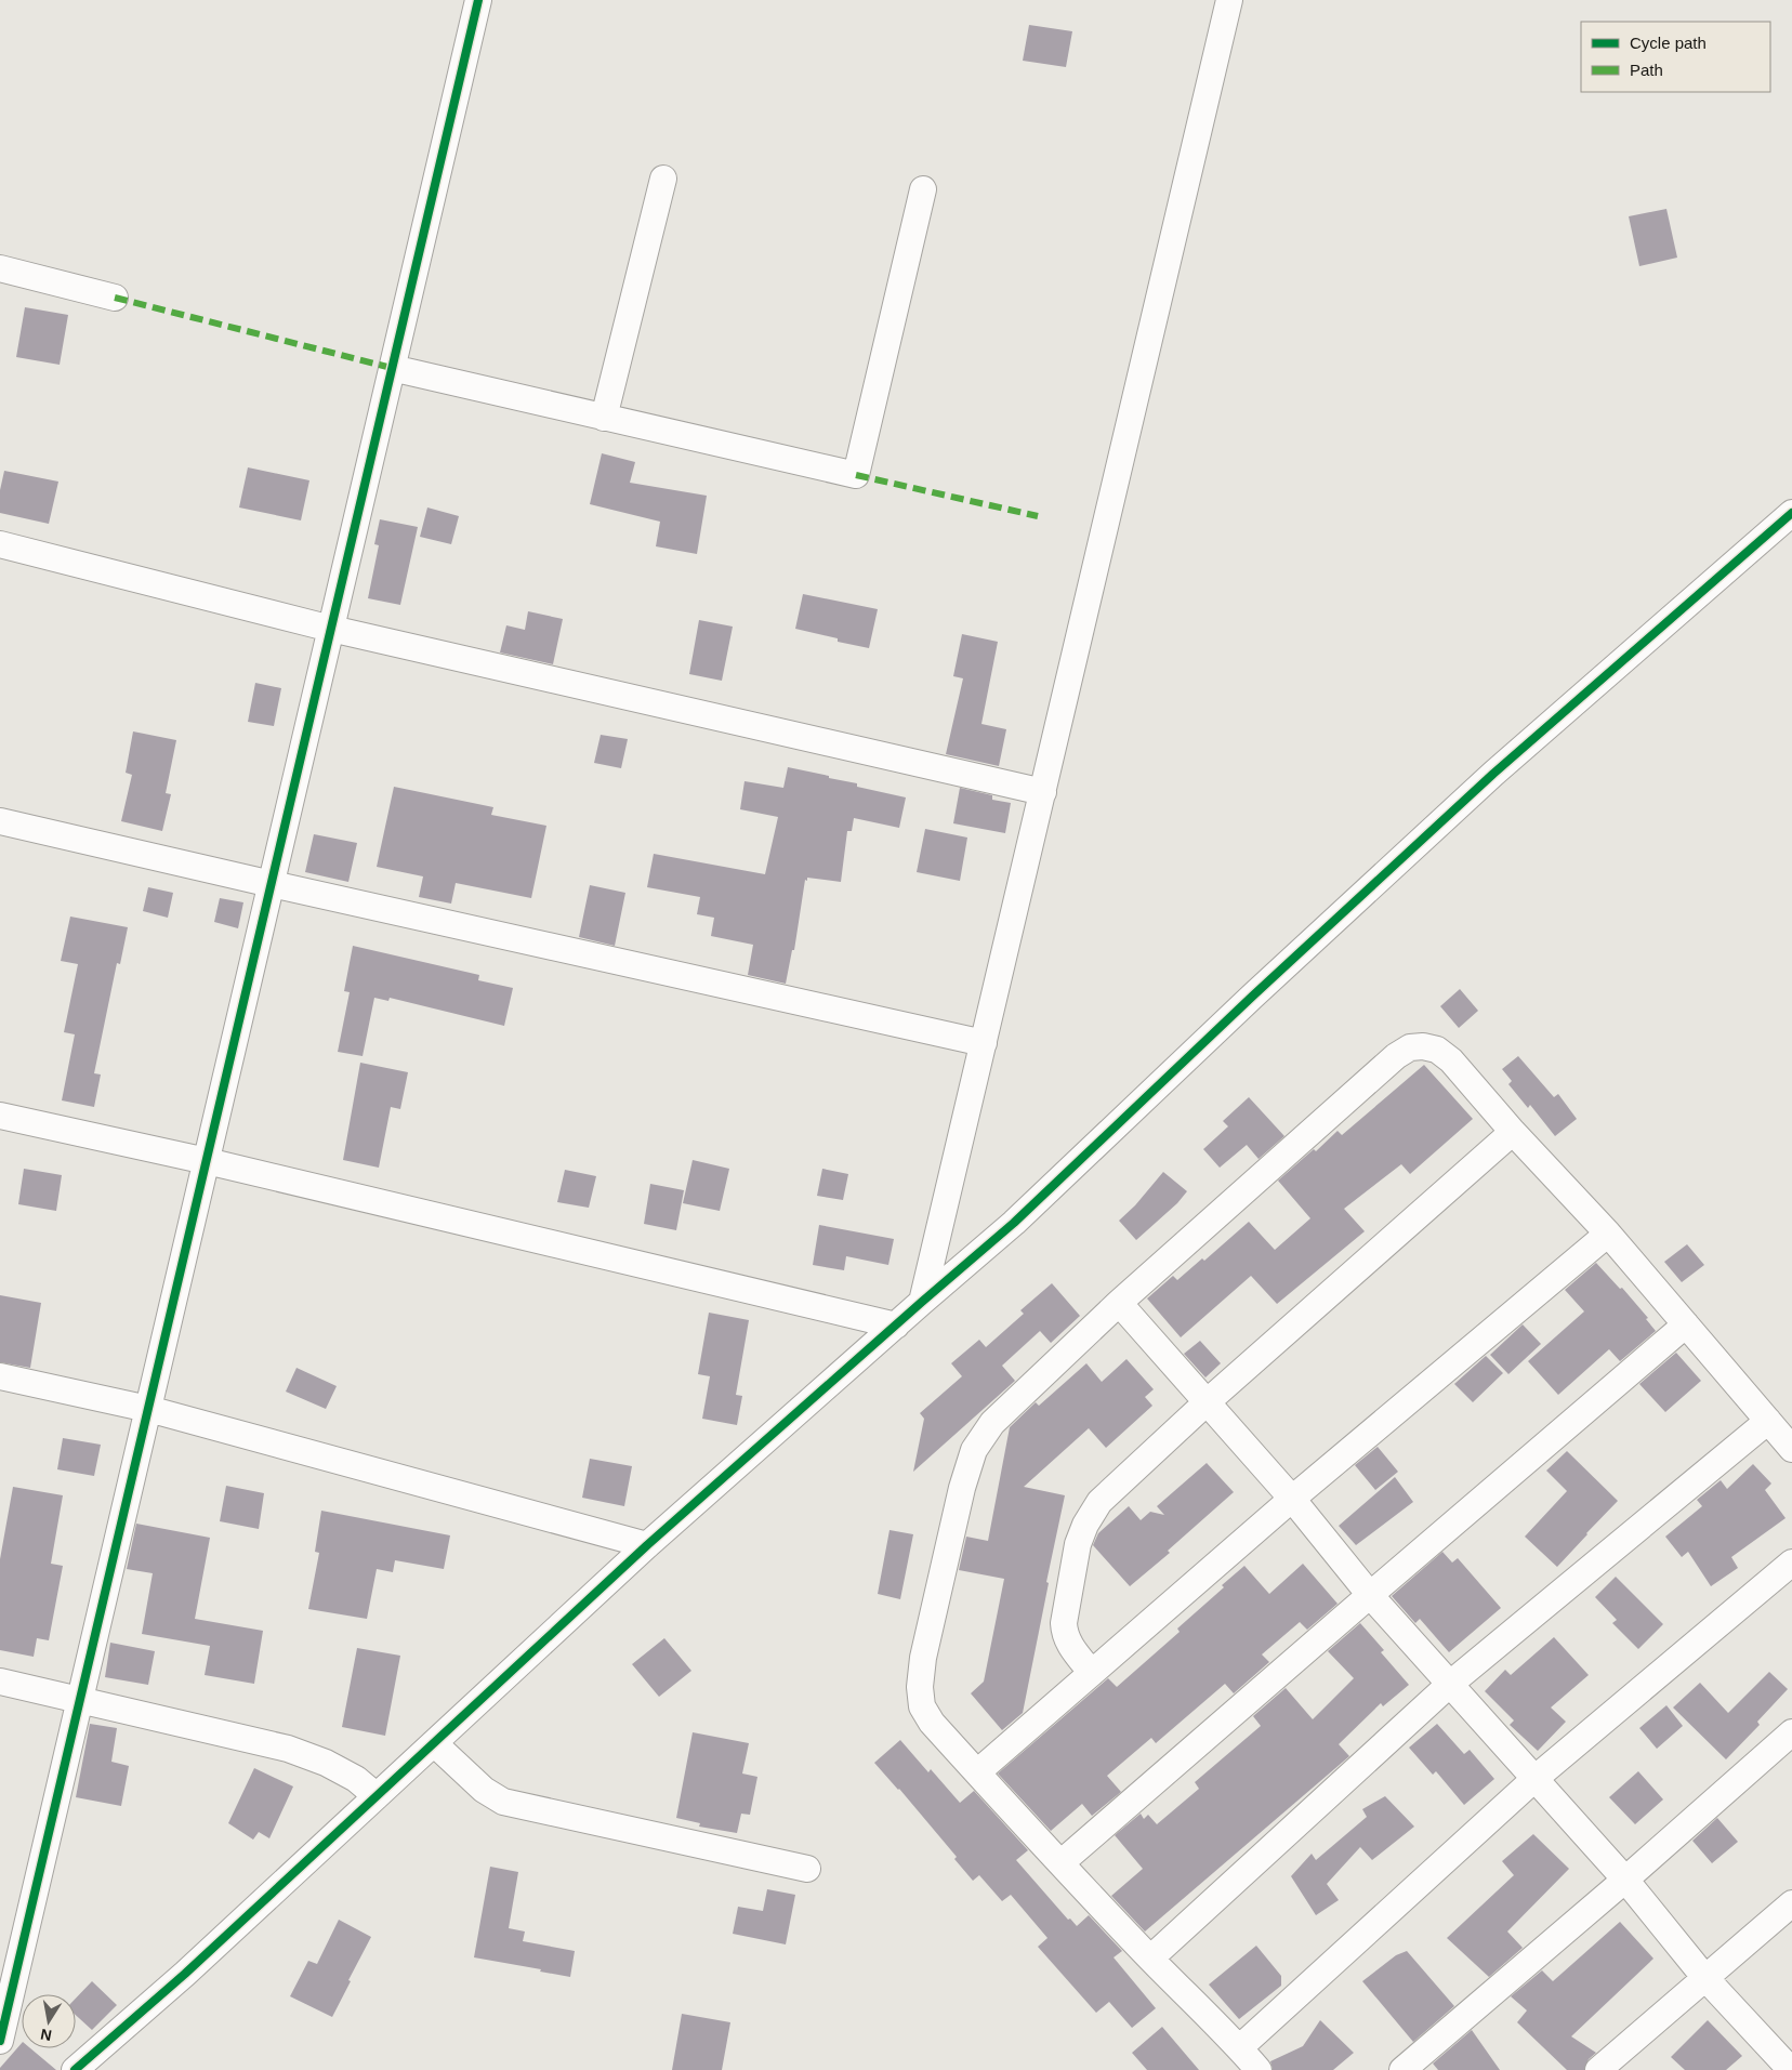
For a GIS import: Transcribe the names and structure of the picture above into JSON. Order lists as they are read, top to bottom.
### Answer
{
  "legend": ["Cycle path", "Path"],
  "north": "bottom"
}
